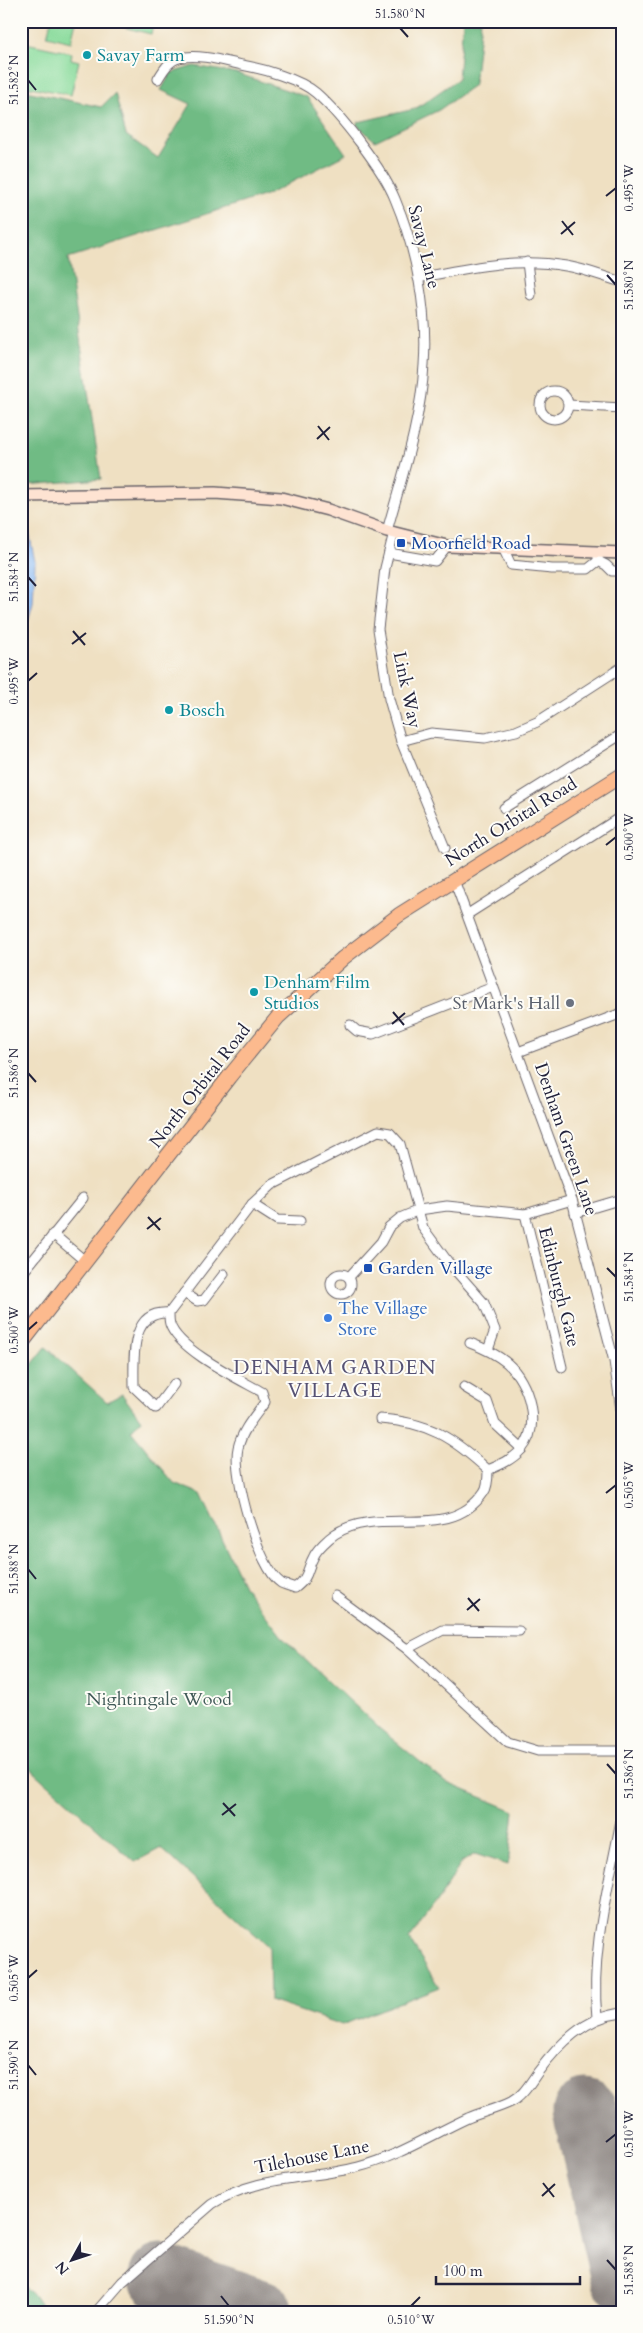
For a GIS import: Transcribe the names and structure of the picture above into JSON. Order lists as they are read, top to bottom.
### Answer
{
  "streets": {
    "main road": ["North Orbital Road"],
    "street": [
      "Savay Lane",
      "Link Way",
      "Denham Green Lane",
      "Edinburgh Gate",
      "Tilehouse Lane"
    ]
  },
  "crossings": [
    ["Savay Lane", "Link Way"],
    ["North Orbital Road", "Denham Green Lane"]
  ],
  "districts": ["DENHAM GARDEN VILLAGE"],
  "parks": ["Nightingale Wood"],
  "places": {
    "other": [
      "Savay Farm",
      "Bosch",
      "Denham Film Studios",
      "St Mark's Hall",
      "The Village Store"
    ],
    "transit": ["Moorfield Road", "Garden Village"]
  },
  "scale_bar": "100 m",
  "north": "bottom left",
  "coordinates": [
    "51.580°N",
    "51.582°N",
    "0.495°W",
    "51.584°N",
    "0.500°W",
    "51.586°N",
    "0.505°W",
    "51.588°N",
    "51.590°N",
    "0.510°W"
  ]
}
